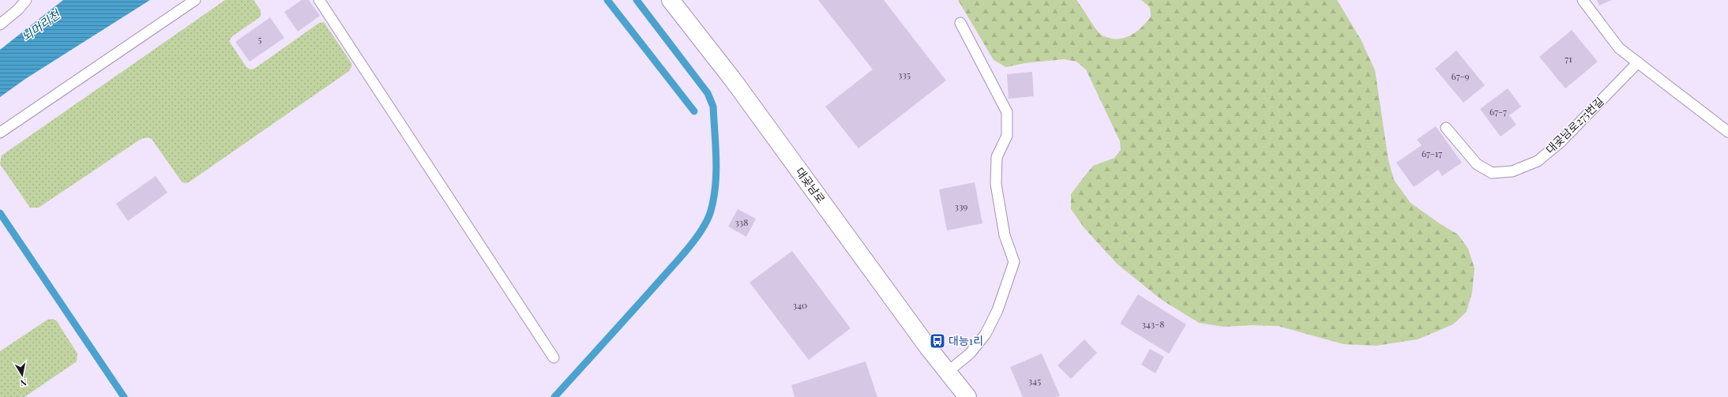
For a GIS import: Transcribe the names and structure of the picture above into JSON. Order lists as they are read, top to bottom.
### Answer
{
  "streets": {
    "street": ["대곶남로"],
    "lane": ["대곶남로275번길"]
  },
  "water": ["뇌머리천"],
  "places": {
    "bus stop": ["대능1리"]
  },
  "house_numbers": [
    "5",
    "71",
    "335",
    "67-9",
    "67-7",
    "67-17",
    "339",
    "338",
    "340",
    "343-8",
    "345"
  ],
  "north": "bottom"
}
